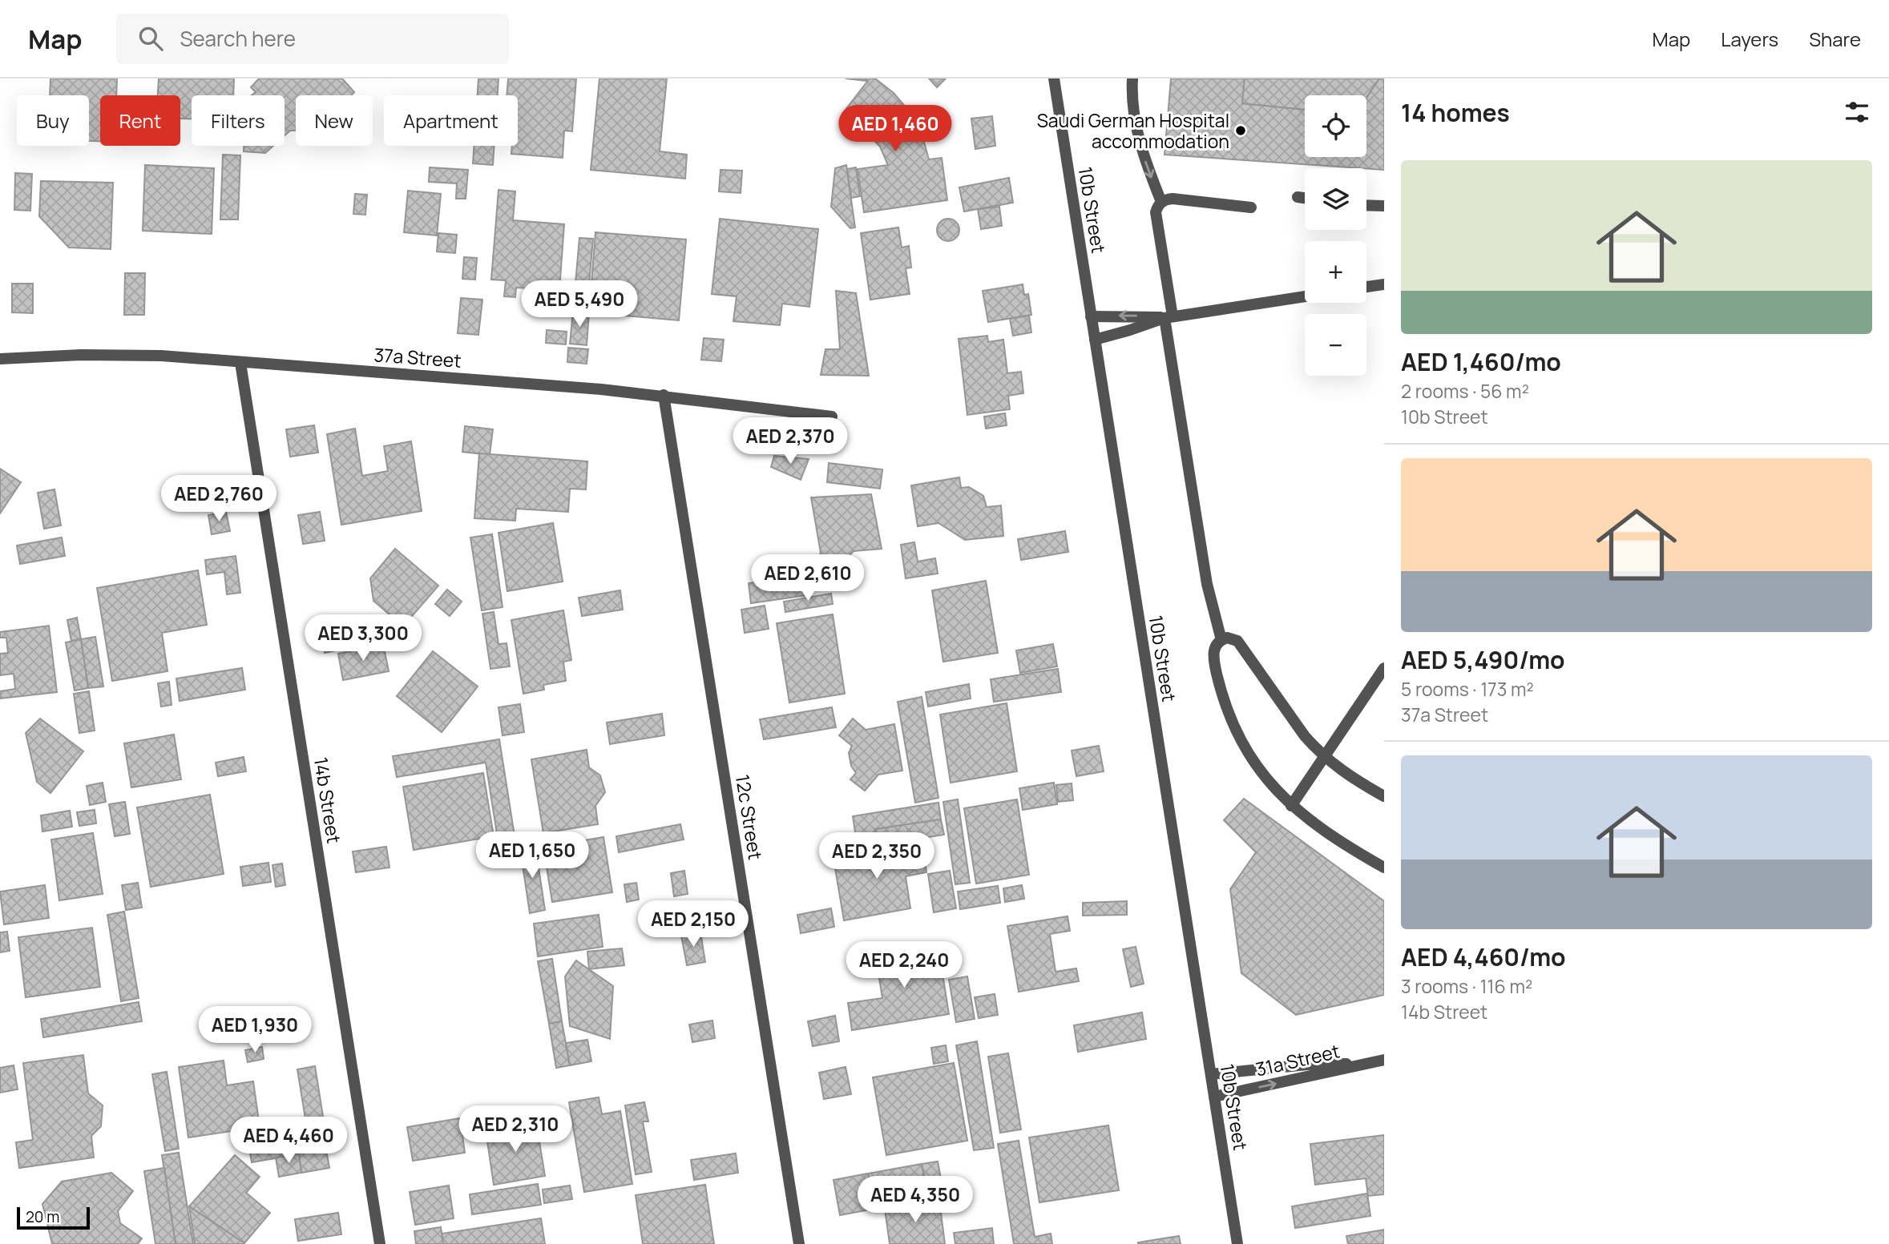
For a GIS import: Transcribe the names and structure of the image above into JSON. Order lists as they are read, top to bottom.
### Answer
{
  "streets": {
    "street": [
      "10b Street",
      "37a Street",
      "14b Street",
      "12c Street",
      "31a Street"
    ]
  },
  "crossings": [
    ["10b Street", "31a Street"],
    ["37a Street", "14b Street"],
    ["37a Street", "12c Street"]
  ],
  "places": ["Saudi German Hospital accommodation"],
  "scale_bar": "20 m",
  "page": {
    "header": "Map",
    "search": "Search here",
    "nav": ["Map", "Layers", "Share"],
    "heading": "14 homes",
    "map_buttons": ["+", "−"],
    "chip": [
      "Buy",
      "Rent",
      "Filters",
      "New",
      "Apartment"
    ],
    "price": [
      "AED 1,460",
      "AED 5,490",
      "AED 2,370",
      "AED 2,760",
      "AED 2,610",
      "AED 3,300",
      "AED 1,650",
      "AED 2,350",
      "AED 2,150",
      "AED 2,240",
      "AED 1,930",
      "AED 2,310",
      "AED 4,460",
      "AED 4,350"
    ],
    "list": [
      {
        "name": "AED 1,460/mo",
        "note": "2 rooms · 56 m² · 10b Street"
      },
      {
        "name": "AED 5,490/mo",
        "note": "5 rooms · 173 m² · 37a Street"
      },
      {
        "name": "AED 4,460/mo",
        "note": "3 rooms · 116 m² · 14b Street"
      }
    ],
    "scale": "20 m"
  }
}
